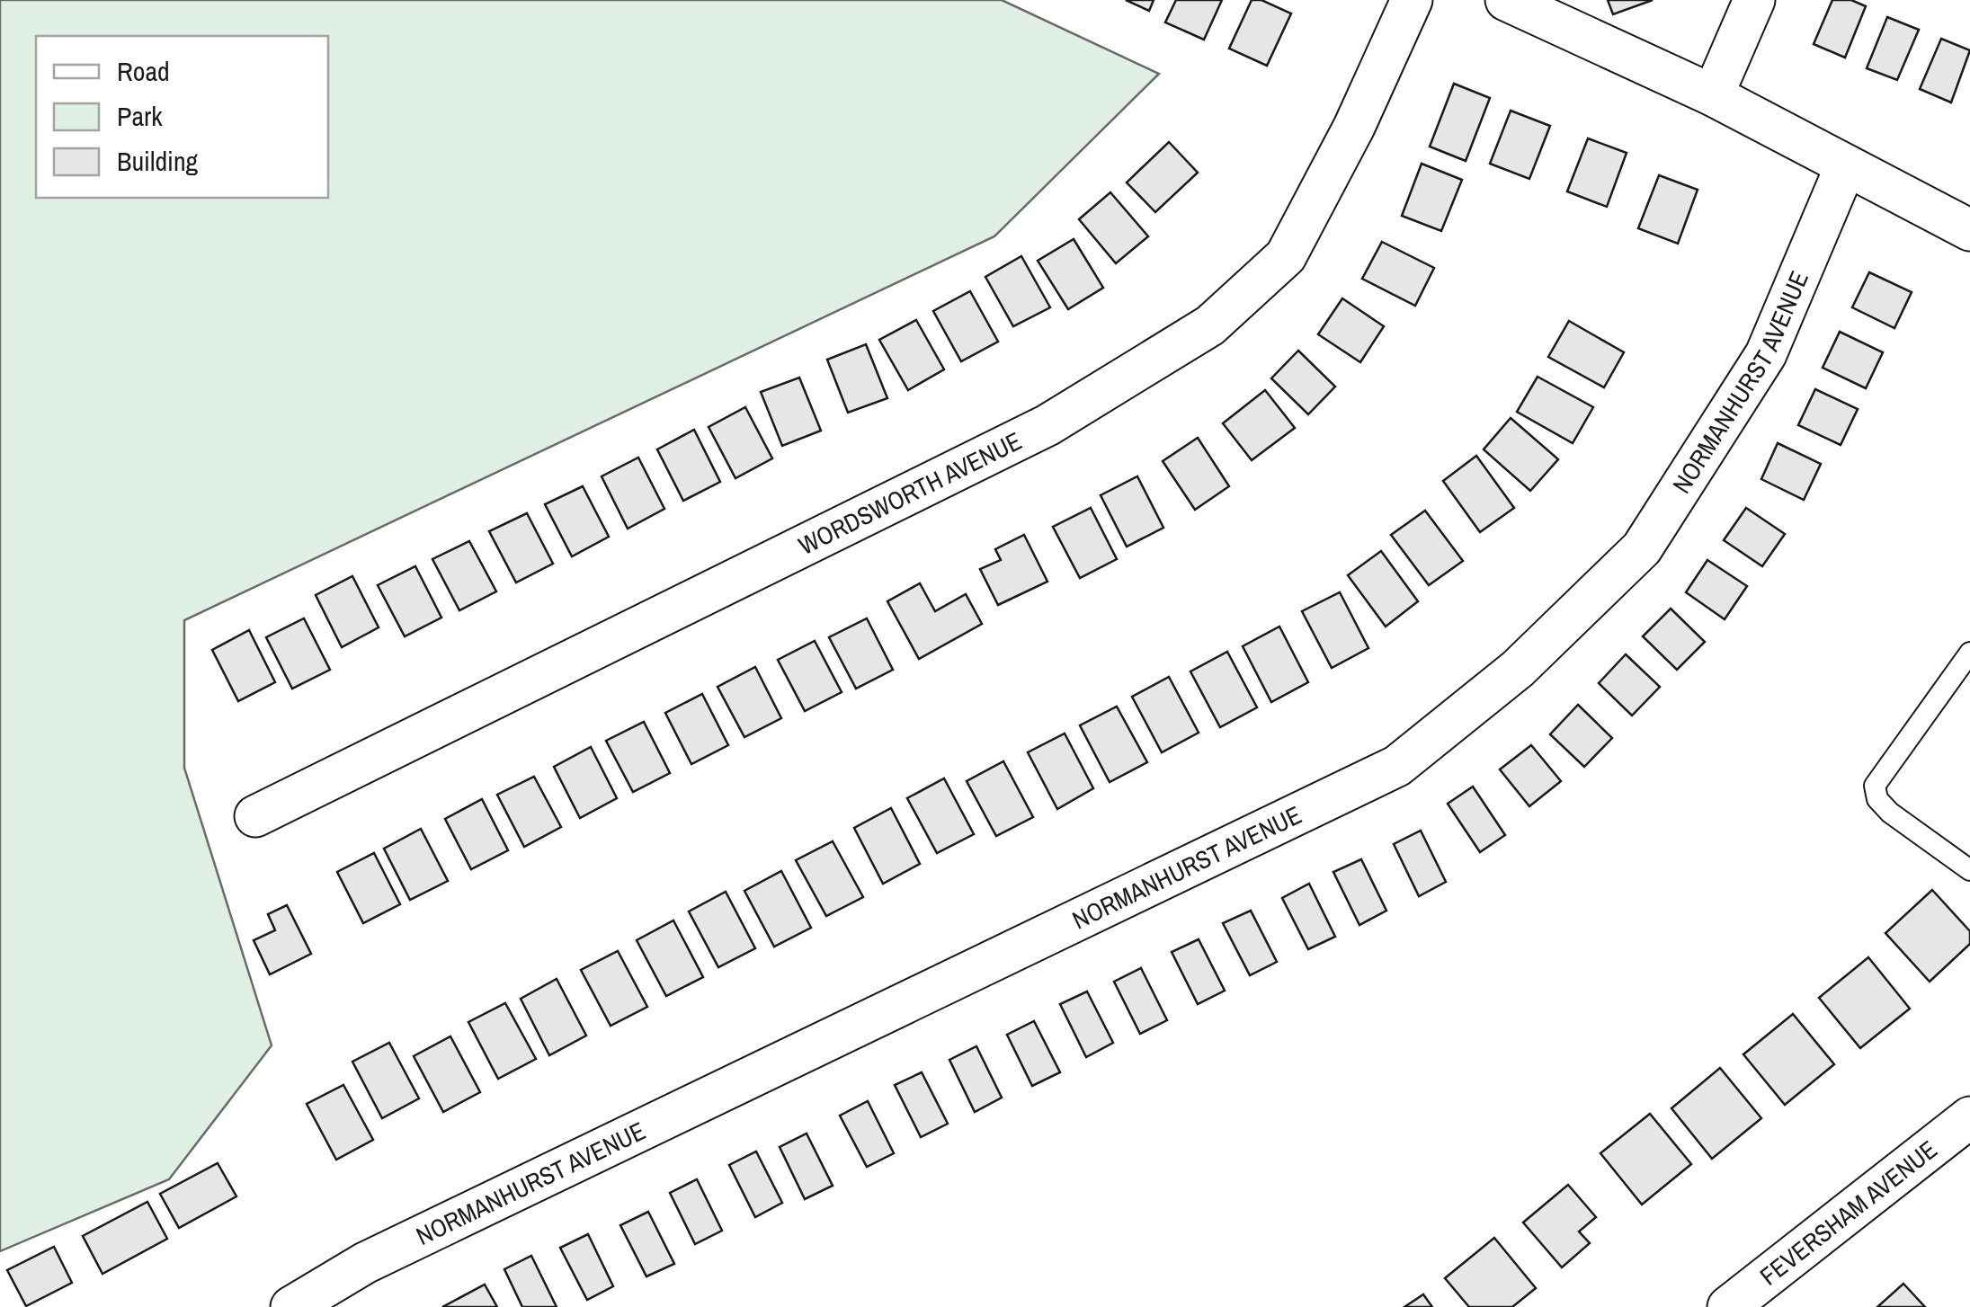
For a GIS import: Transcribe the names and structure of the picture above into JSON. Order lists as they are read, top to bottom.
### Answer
{
  "streets": {
    "street": ["NORMANHURST AVENUE", "WORDSWORTH AVENUE", "FEVERSHAM AVENUE"]
  },
  "legend": ["Road", "Park", "Building"]
}
